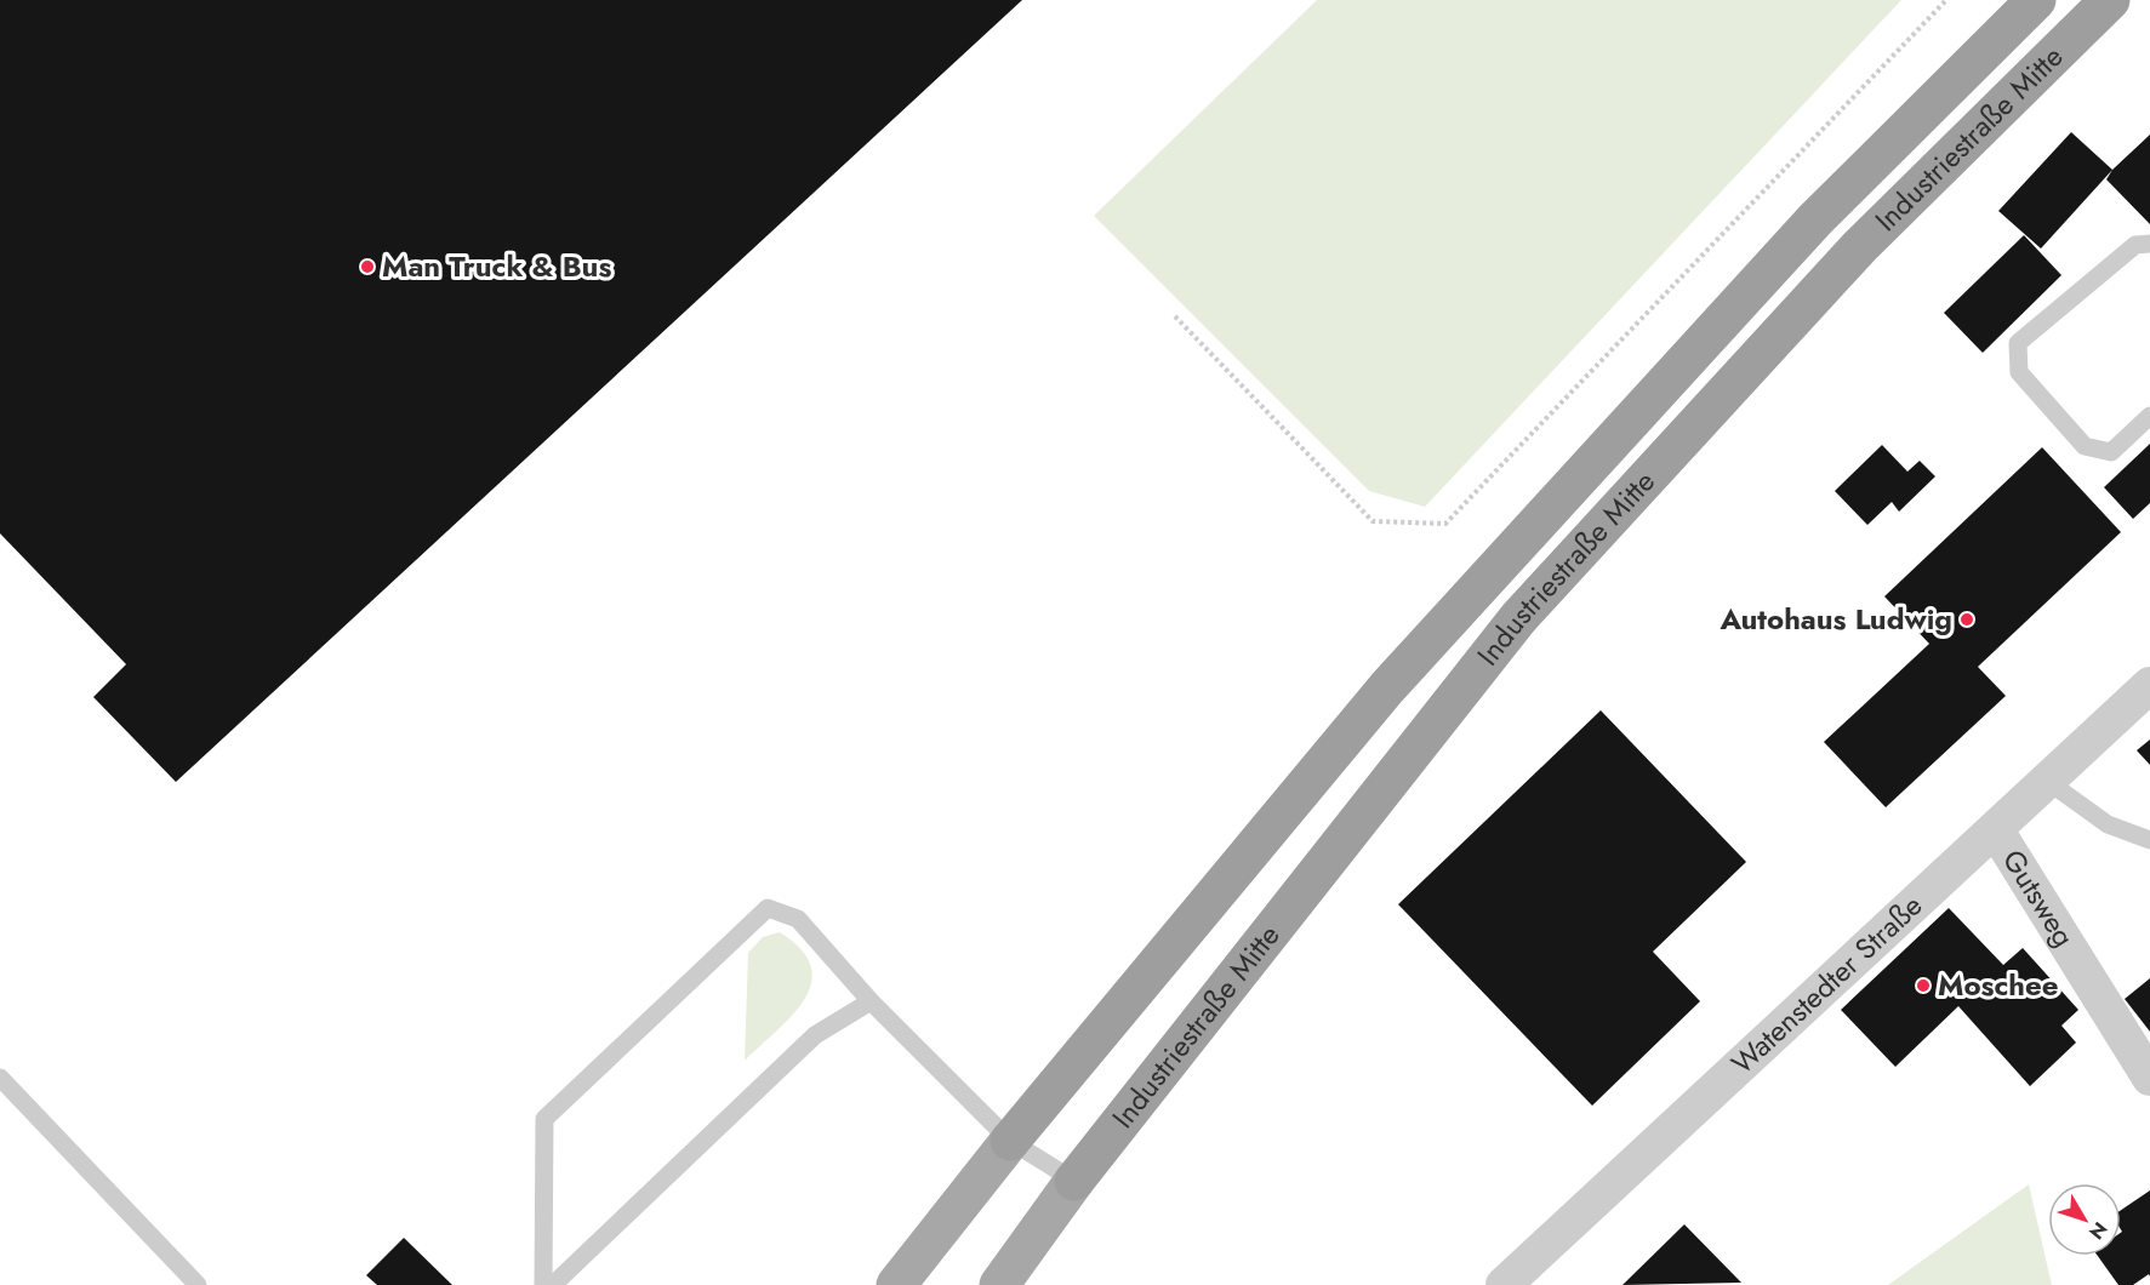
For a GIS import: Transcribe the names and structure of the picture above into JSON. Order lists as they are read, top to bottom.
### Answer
{
  "streets": {
    "highway": ["Industriestraße Mitte"],
    "street": ["Gutsweg", "Watenstedter Straße"]
  },
  "crossings": [
    ["Gutsweg", "Watenstedter Straße"]
  ],
  "places": ["Man Truck & Bus", "Autohaus Ludwig", "Moschee"],
  "north": "bottom right"
}
